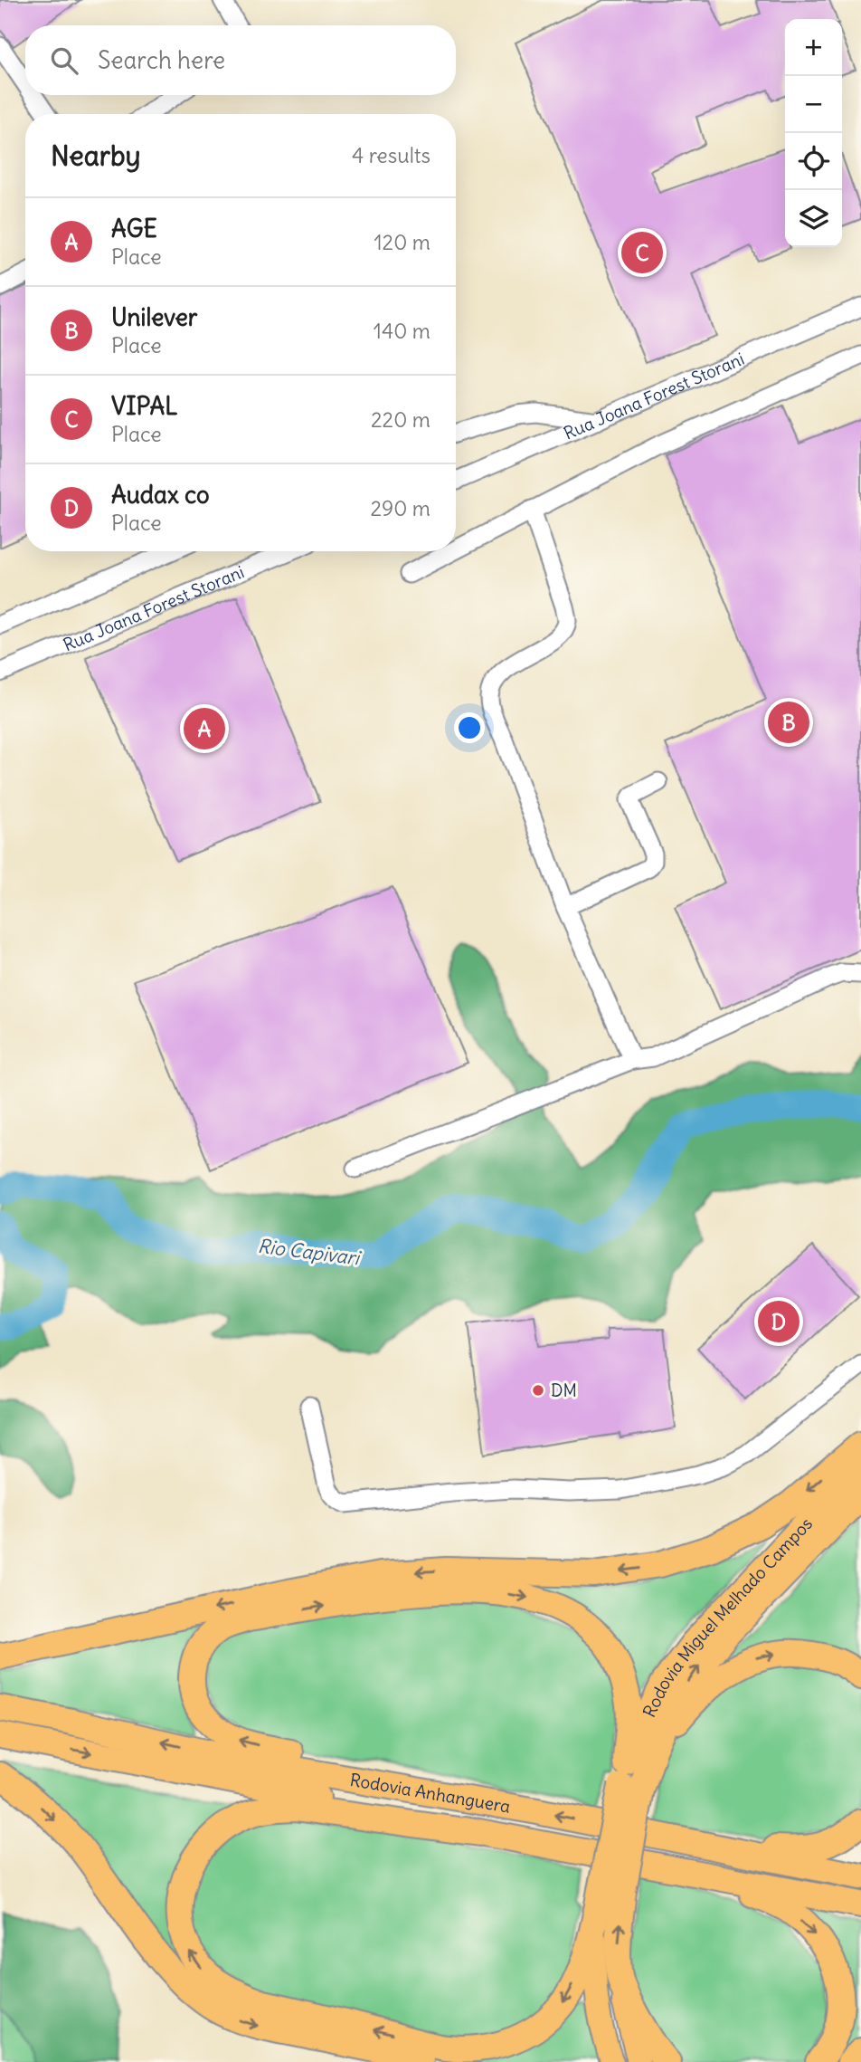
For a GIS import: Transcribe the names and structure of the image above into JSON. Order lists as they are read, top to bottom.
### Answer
{
  "streets": {
    "highway": ["Rodovia Miguel Melhado Campos", "Rodovia Anhanguera"],
    "lane": ["Rua Joana Forest Storani"]
  },
  "water": ["Rio Capivari"],
  "places": ["DM"],
  "page": {
    "map_buttons": ["+", "−"],
    "search": "Search here",
    "heading": ["Nearby", "4 results"],
    "list": [
      {
        "mark": "A",
        "name": "AGE",
        "note": "Place",
        "value": "120 m"
      },
      {
        "mark": "B",
        "name": "Unilever",
        "note": "Place",
        "value": "140 m"
      },
      {
        "mark": "C",
        "name": "VIPAL",
        "note": "Place",
        "value": "220 m"
      },
      {
        "mark": "D",
        "name": "Audax co",
        "note": "Place",
        "value": "290 m"
      }
    ],
    "pins": [
      "C",
      "B",
      "A",
      "D"
    ]
  }
}
